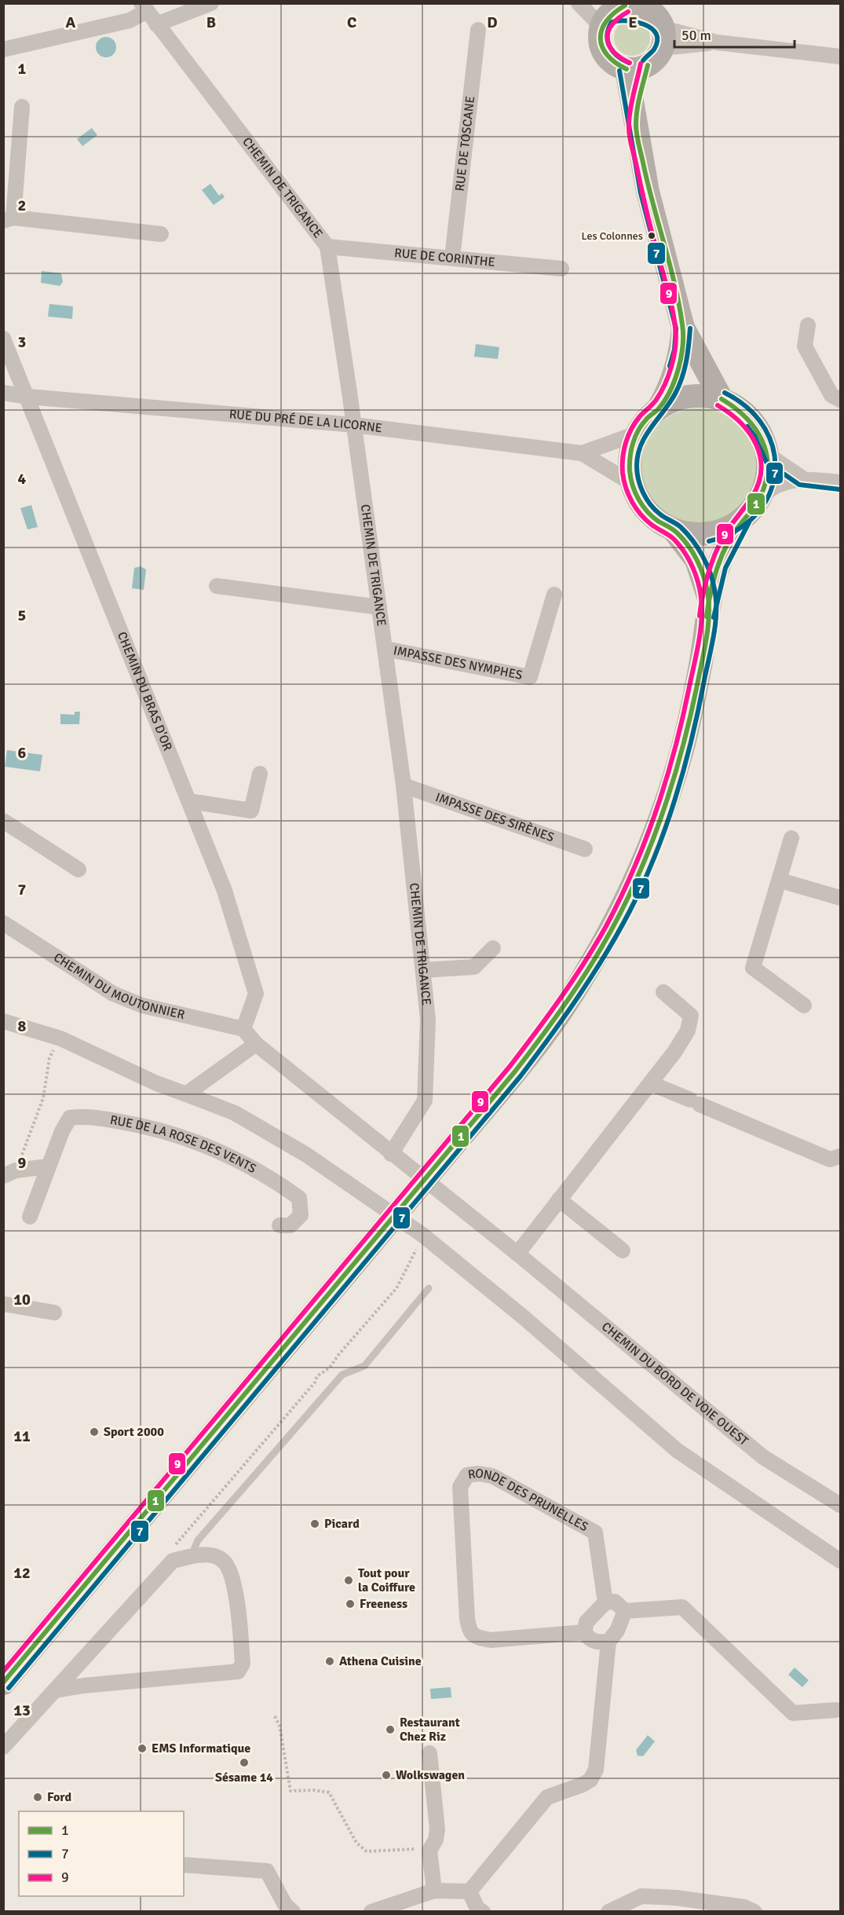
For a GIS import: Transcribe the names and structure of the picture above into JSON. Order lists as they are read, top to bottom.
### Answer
{
  "streets": {
    "street": [
      "RUE DE TOSCANE",
      "CHEMIN DE TRIGANCE",
      "RUE DE CORINTHE",
      "RUE DU PRÉ DE LA LICORNE",
      "IMPASSE DES NYMPHES",
      "CHEMIN DU BRAS D'OR",
      "IMPASSE DES SIRÈNES",
      "CHEMIN DU MOUTONNIER",
      "RUE DE LA ROSE DES VENTS",
      "CHEMIN DU BORD DE VOIE OUEST",
      "RONDE DES PRUNELLES"
    ]
  },
  "crossings": [
    ["RUE DE TOSCANE", "RUE DE CORINTHE"],
    ["CHEMIN DE TRIGANCE", "RUE DE CORINTHE"],
    ["CHEMIN DE TRIGANCE", "RUE DU PRÉ DE LA LICORNE"],
    ["CHEMIN DE TRIGANCE", "IMPASSE DES NYMPHES"],
    ["CHEMIN DE TRIGANCE", "IMPASSE DES SIRÈNES"],
    ["CHEMIN DE TRIGANCE", "CHEMIN DU BORD DE VOIE OUEST"],
    ["RUE DU PRÉ DE LA LICORNE", "CHEMIN DU BRAS D'OR"],
    ["CHEMIN DU BRAS D'OR", "CHEMIN DU MOUTONNIER"]
  ],
  "places": [
    "Les Colonnes",
    "Sport 2000",
    "Picard",
    "Tout pour la Coiffure",
    "Freeness",
    "Athena Cuisine",
    "Restaurant Chez Riz",
    "EMS Informatique",
    "Sésame 14",
    "Wolkswagen",
    "Ford"
  ],
  "lines": ["transit line 1", "transit line 9", "transit line 7"],
  "legend": ["1", "7", "9"],
  "scale_bar": "50 m",
  "grid": {
    "columns": [
      "A",
      "B",
      "C",
      "D",
      "E"
    ],
    "rows": [
      "1",
      "2",
      "3",
      "4",
      "5",
      "6",
      "7",
      "8",
      "9",
      "10",
      "11",
      "12",
      "13"
    ]
  }
}
